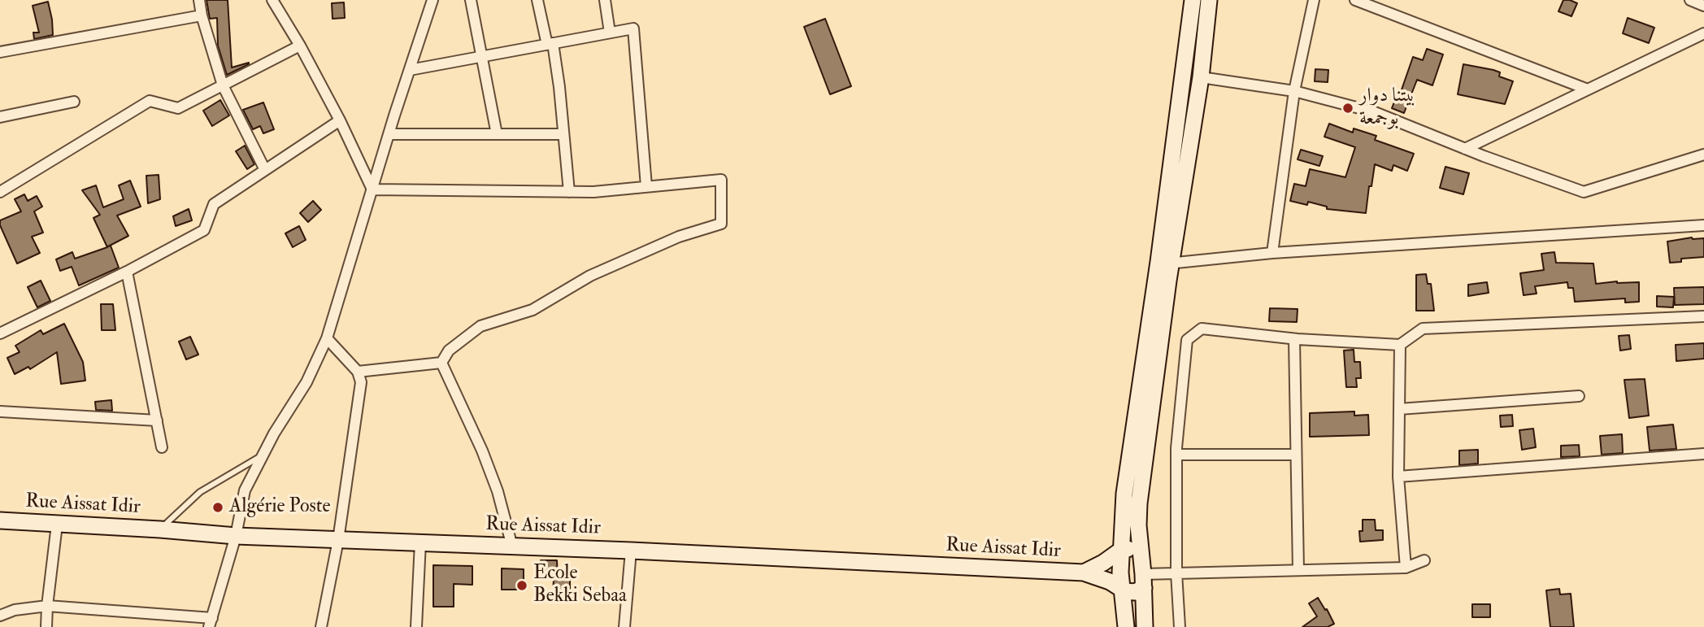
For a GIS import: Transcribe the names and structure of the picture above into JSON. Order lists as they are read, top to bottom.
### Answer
{
  "streets": {
    "main road": ["Rue Aissat Idir"]
  },
  "places": ["بيتنا دوار بوجمعة", "Algérie Poste", "Ecole Bekki Sebaa"]
}
